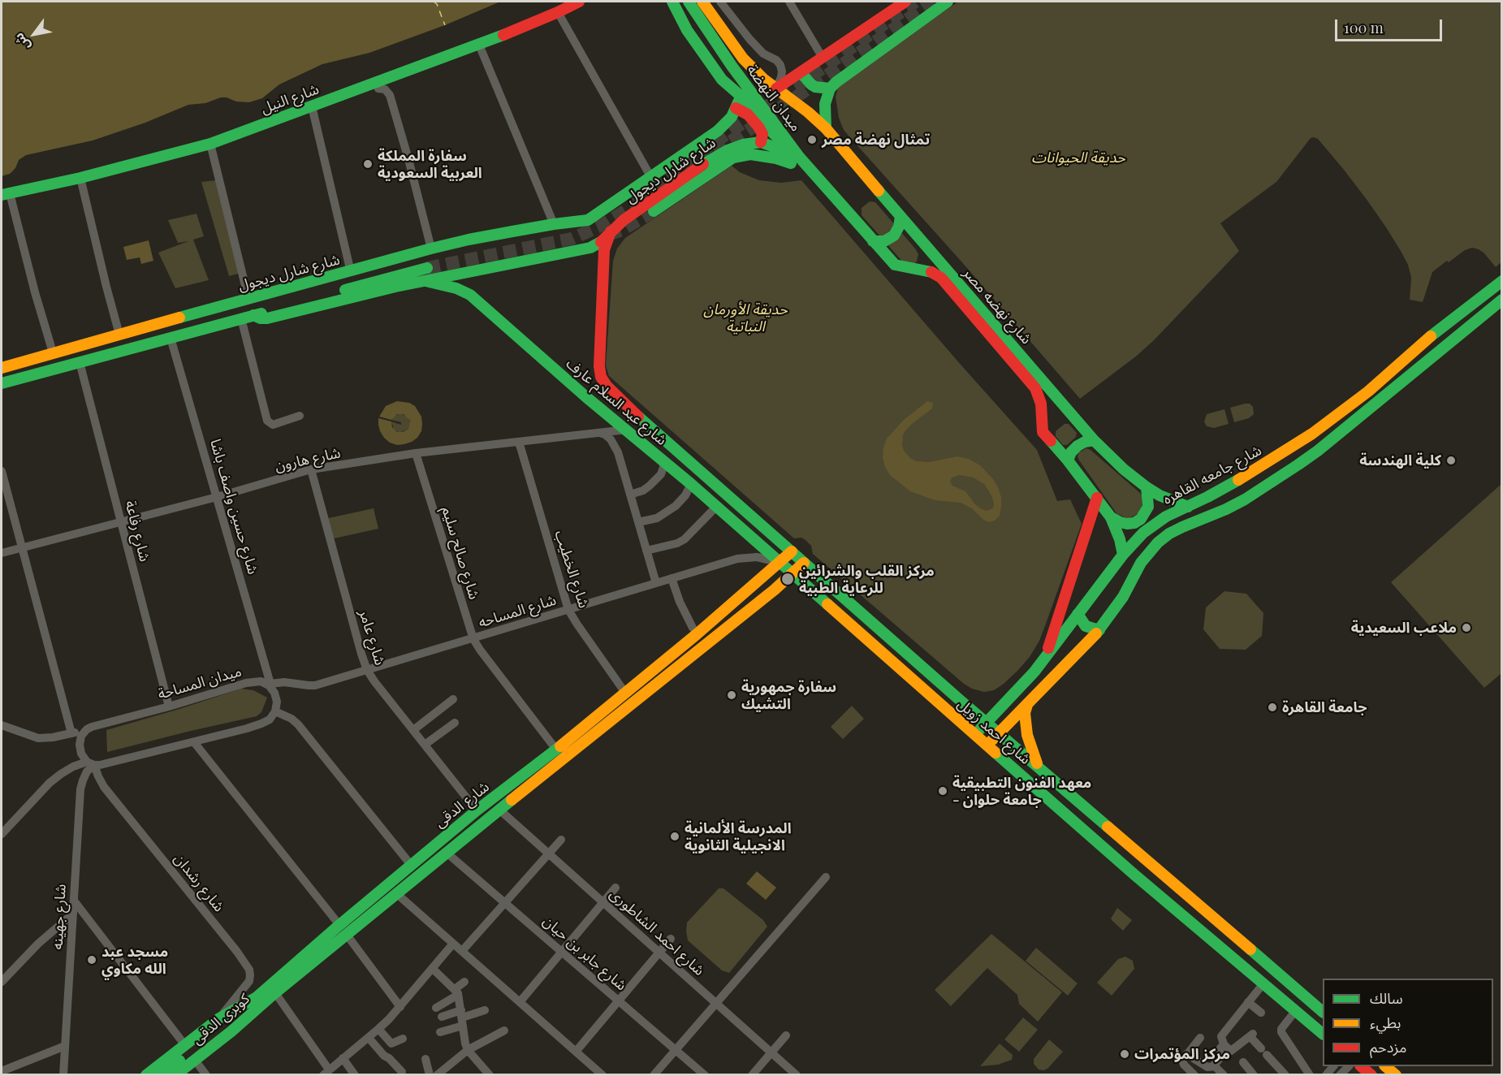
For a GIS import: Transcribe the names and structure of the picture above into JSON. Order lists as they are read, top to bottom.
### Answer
{
  "streets": {
    "main road": [
      "ميدان النهضة",
      "شارع النيل",
      "شارع شارل ديجول",
      "شارع نهضه مصر",
      "شارع عبد السلام عارف",
      "شارع جامعه القاهره",
      "شارع احمد زويل",
      "شارع الدقى",
      "كوبرى الدقى"
    ],
    "street": [
      "شارع هارون",
      "شارع حسين واصف باشا",
      "شارع رفاعة",
      "شارع صالح سليم",
      "شارع الخطيب",
      "شارع المساحه",
      "شارع عامر",
      "ميدان المساحة",
      "شارع رشدان",
      "شارع جهينه",
      "شارع احمد الشاطورى",
      "شارع جابر بن حيان"
    ]
  },
  "crossings": [
    ["ميدان النهضة", "شارع شارل ديجول"],
    ["ميدان النهضة", "شارع نهضه مصر"],
    ["شارع شارل ديجول", "شارع نهضه مصر"],
    ["شارع شارل ديجول", "شارع عبد السلام عارف"],
    ["شارع شارل ديجول", "شارع حسين واصف باشا"],
    ["شارع شارل ديجول", "شارع رفاعة"],
    ["شارع نهضه مصر", "شارع جامعه القاهره"],
    ["شارع عبد السلام عارف", "شارع هارون"],
    ["شارع عبد السلام عارف", "شارع المساحه"],
    ["شارع عبد السلام عارف", "شارع احمد زويل"],
    ["شارع عبد السلام عارف", "شارع الدقى"],
    ["شارع هارون", "شارع حسين واصف باشا"],
    ["شارع هارون", "شارع رفاعة"],
    ["شارع هارون", "شارع صالح سليم"],
    ["شارع هارون", "شارع الخطيب"],
    ["شارع هارون", "شارع عامر"],
    ["شارع جامعه القاهره", "شارع احمد زويل"],
    ["شارع حسين واصف باشا", "شارع المساحه"],
    ["شارع رفاعة", "ميدان المساحة"],
    ["شارع صالح سليم", "شارع المساحه"],
    ["شارع صالح سليم", "شارع الدقى"],
    ["شارع الخطيب", "شارع المساحه"],
    ["شارع الخطيب", "شارع الدقى"],
    ["شارع المساحه", "شارع عامر"],
    ["شارع المساحه", "ميدان المساحة"],
    ["شارع المساحه", "شارع احمد زويل"],
    ["شارع المساحه", "شارع الدقى"],
    ["شارع عامر", "شارع الدقى"],
    ["شارع احمد زويل", "شارع الدقى"],
    ["شارع الدقى", "شارع رشدان"],
    ["شارع الدقى", "شارع احمد الشاطورى"],
    ["شارع الدقى", "شارع جابر بن حيان"],
    ["شارع الدقى", "كوبرى الدقى"],
    ["شارع رشدان", "شارع جهينه"],
    ["شارع رشدان", "كوبرى الدقى"]
  ],
  "parks": ["حديقة الحيوانات", "حديقة الأورمان النباتية"],
  "places": [
    "تمثال نهضة مصر",
    "سفارة المملكة العربية السعودية",
    "كلية الهندسة",
    "مركز القلب والشرائين للرعاية الطبية",
    "ملاعب السعيدية",
    "سفارة جمهورية التشيك",
    "جامعة القاهرة",
    "معهد الفنون التطبيقية - جامعة حلوان",
    "المدرسة الألمانية الانجيلية الثانوية",
    "مسجد عبد الله مكاوي",
    "مركز المؤتمرات"
  ],
  "legend": ["سالك", "بطيء", "مزدحم"],
  "scale_bar": "100 m",
  "north": "bottom left"
}
